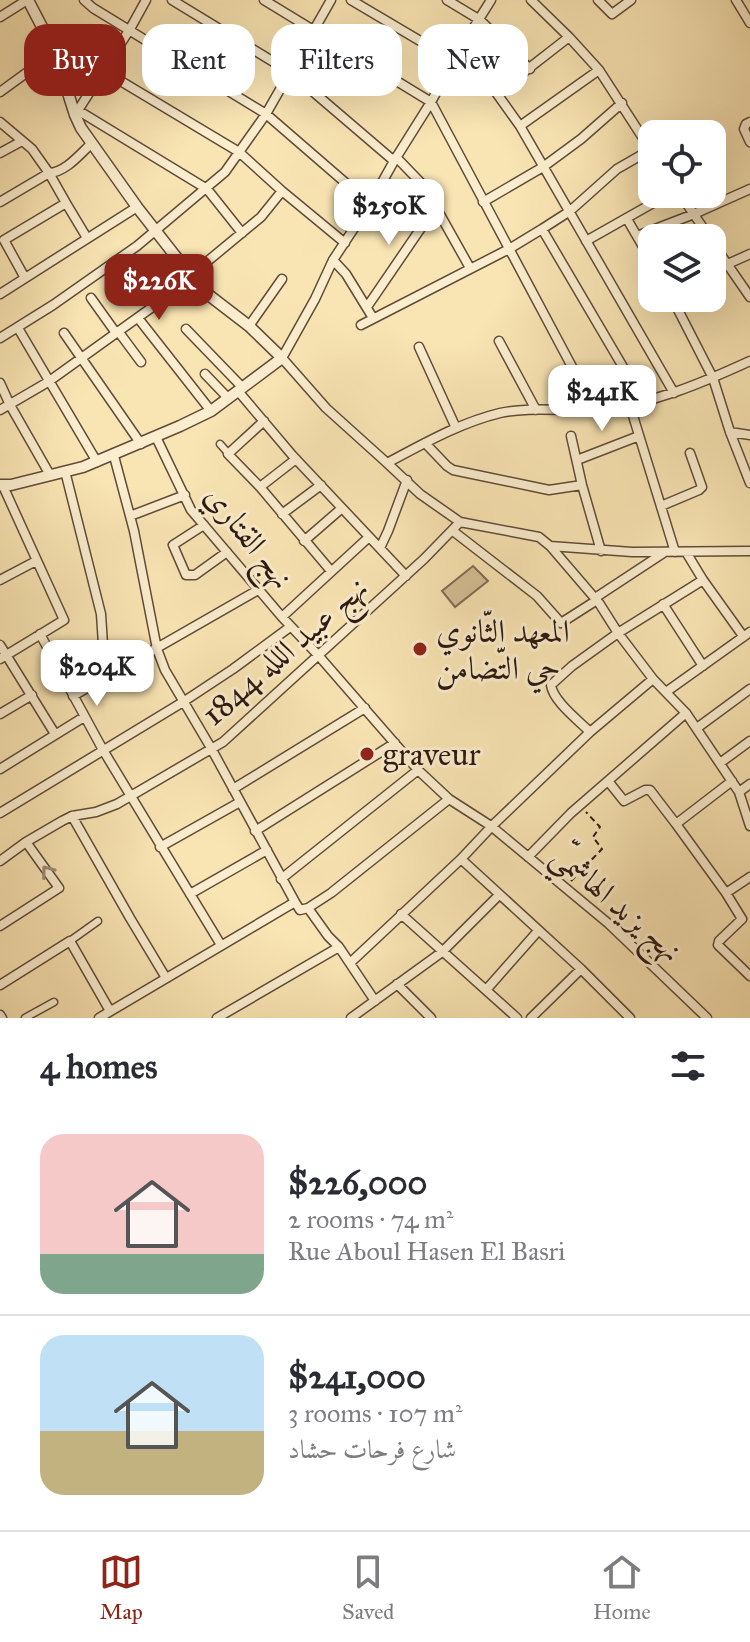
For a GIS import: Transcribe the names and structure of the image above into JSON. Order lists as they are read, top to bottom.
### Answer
{
  "streets": {
    "street": ["نهج القتاري", "نهج عبيد اللله 1844", "نهج يزيد الهاشميّ"]
  },
  "crossings": [
    ["نهج القتاري", "نهج عبيد اللله 1844"],
    ["نهج القتاري", "نهج يزيد الهاشميّ"]
  ],
  "places": ["المعهد الثّانوي حي التّضامن", "graveur"],
  "page": {
    "chip": [
      "Buy",
      "Rent",
      "Filters",
      "New"
    ],
    "price": [
      "$250K",
      "$226K",
      "$241K",
      "$204K"
    ],
    "heading": "4 homes",
    "list": [
      {
        "name": "$226,000",
        "note": "2 rooms · 74 m² · Rue Aboul Hasen El Basri"
      },
      {
        "name": "$241,000",
        "note": "3 rooms · 107 m² · شارع فرحات حشاد"
      }
    ],
    "tabs": ["Map", "Saved", "Home"]
  }
}
